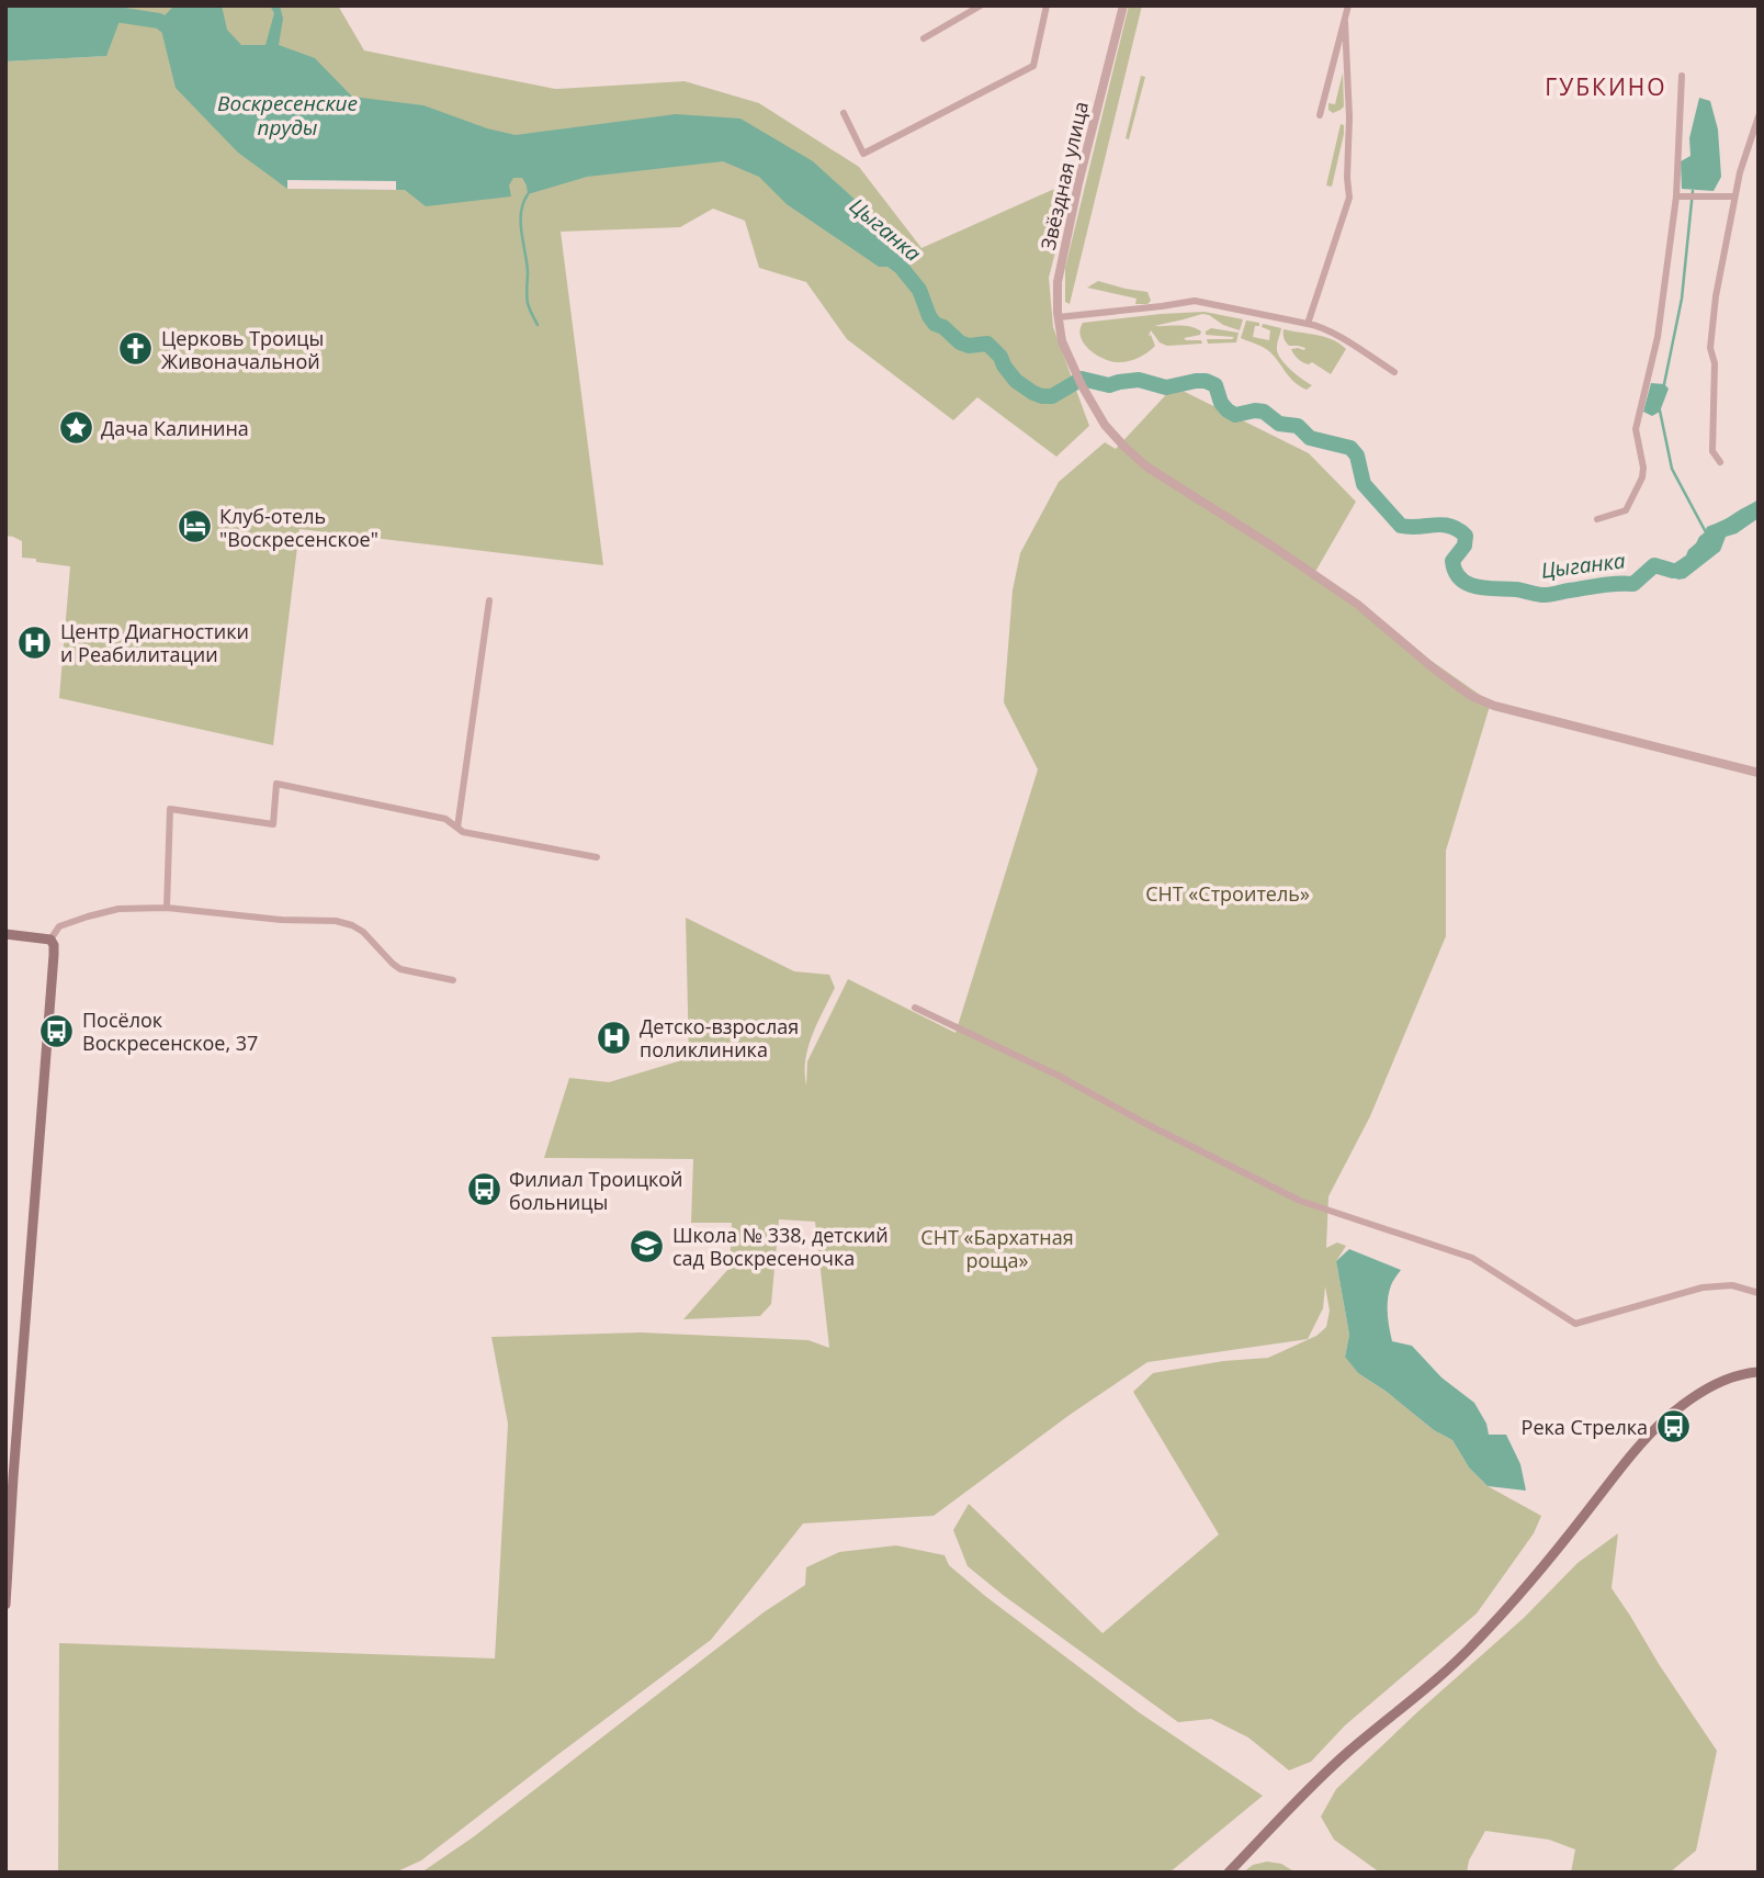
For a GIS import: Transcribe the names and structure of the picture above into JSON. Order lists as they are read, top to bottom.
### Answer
{
  "streets": {
    "street": ["Звёздная улица"]
  },
  "districts": ["ГУБКИНО"],
  "water": ["Воскресенские пруды", "Цыганка"],
  "parks": ["СНТ «Строитель»", "СНТ «Бархатная роща»"],
  "places": {
    "church": ["Церковь Троицы Живоначальной"],
    "place": ["Дача Калинина"],
    "hotel": ["Клуб-отель \"Воскресенское\""],
    "hospital": ["Центр Диагностики и Реабилитации", "Детско-взрослая поликлиника"],
    "bus stop": ["Посёлок Воскресенское, 37", "Филиал Троицкой больницы", "Река Стрелка"],
    "school or university": ["Школа № 338, детский сад Воскресеночка"]
  }
}
